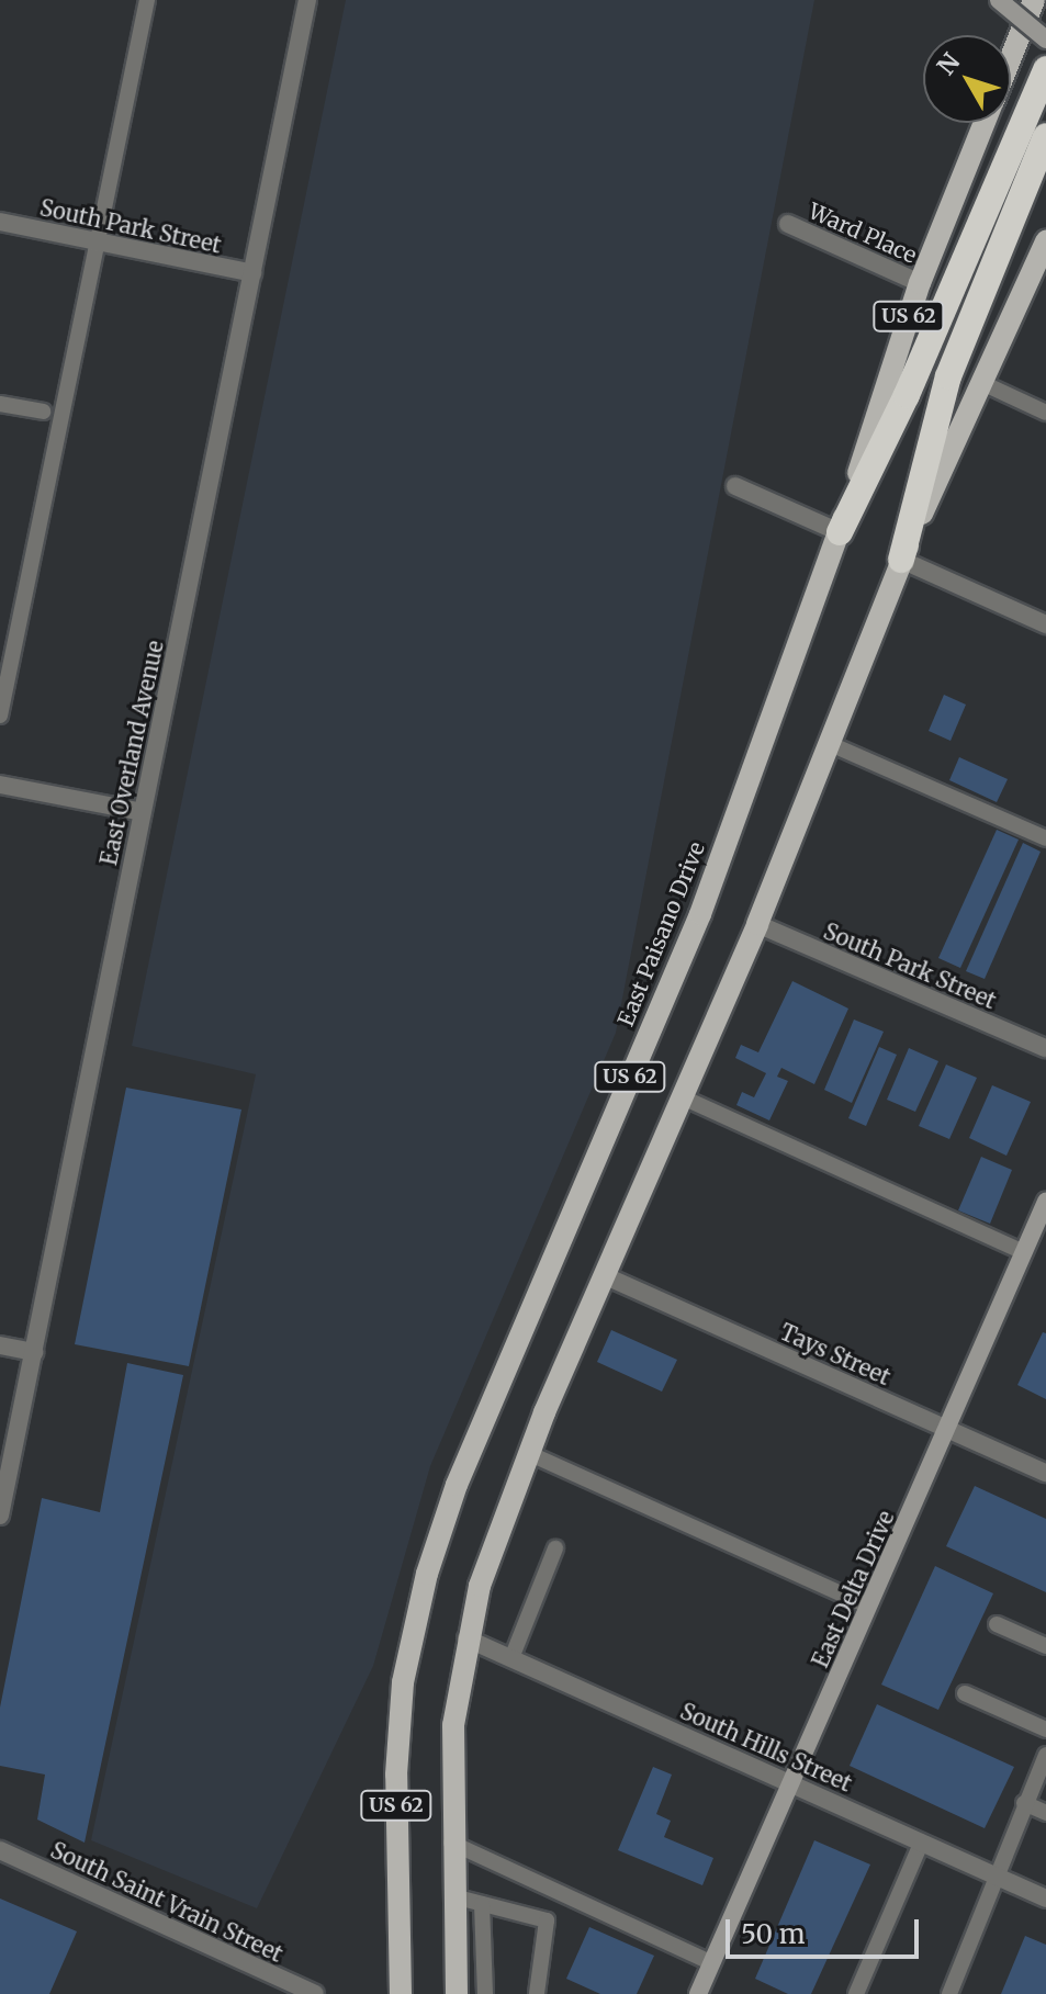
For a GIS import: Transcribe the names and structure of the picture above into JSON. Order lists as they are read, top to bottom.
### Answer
{
  "streets": {
    "main road": ["US 62", "East Paisano Drive"],
    "street": [
      "South Park Street",
      "Ward Place",
      "East Overland Avenue",
      "Tays Street",
      "East Delta Drive",
      "South Hills Street",
      "South Saint Vrain Street"
    ]
  },
  "crossings": [
    ["South Park Street", "US 62"],
    ["South Park Street", "East Overland Avenue"],
    ["Ward Place", "East Paisano Drive"],
    ["US 62", "Tays Street"],
    ["US 62", "South Hills Street"],
    ["Tays Street", "East Delta Drive"],
    ["East Delta Drive", "South Hills Street"]
  ],
  "scale_bar": "50 m",
  "north": "top left"
}
